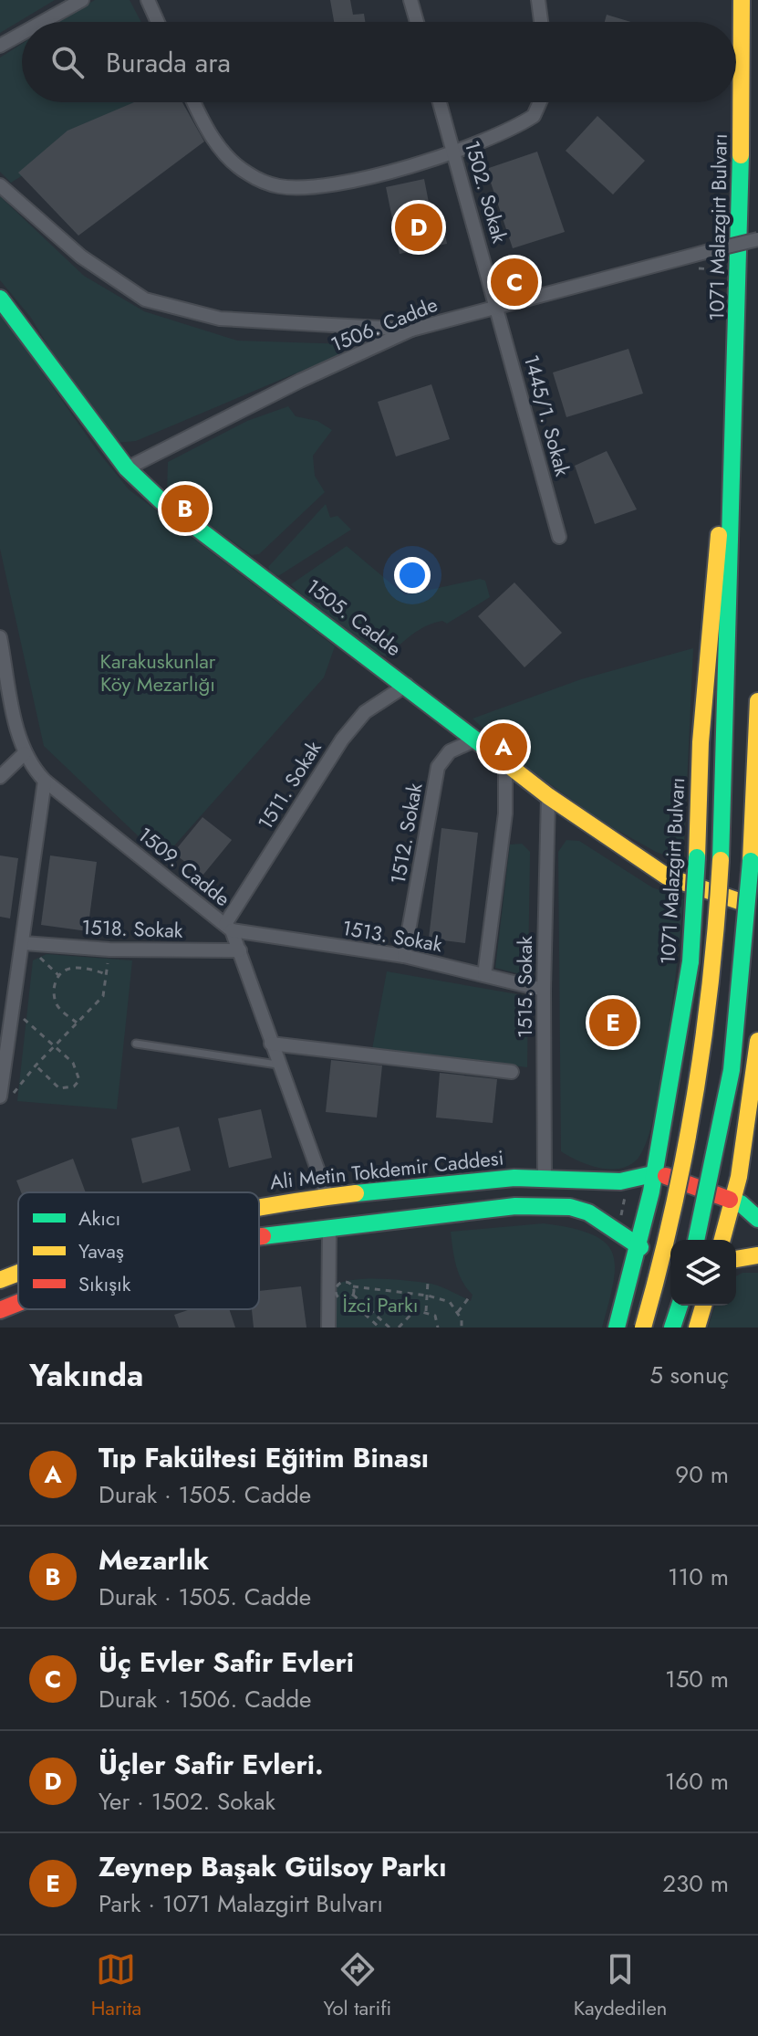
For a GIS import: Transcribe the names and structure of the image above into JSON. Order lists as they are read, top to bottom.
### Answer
{
  "streets": {
    "main road": ["1071 Malazgirt Bulvarı", "1505. Cadde", "Ali Metin Tokdemir Caddesi"],
    "street": [
      "1502. Sokak",
      "1506. Cadde",
      "1445/1. Sokak",
      "1511. Sokak",
      "1512. Sokak",
      "1509. Cadde",
      "1518. Sokak",
      "1513. Sokak",
      "1515. Sokak"
    ]
  },
  "crossings": [
    ["1502. Sokak", "1506. Cadde"],
    ["1502. Sokak", "1445/1. Sokak"],
    ["1071 Malazgirt Bulvarı", "Ali Metin Tokdemir Caddesi"],
    ["1506. Cadde", "1445/1. Sokak"],
    ["1506. Cadde", "1505. Cadde"],
    ["1505. Cadde", "1511. Sokak"],
    ["1505. Cadde", "1512. Sokak"],
    ["1505. Cadde", "1515. Sokak"],
    ["1511. Sokak", "1509. Cadde"],
    ["1511. Sokak", "1513. Sokak"],
    ["1512. Sokak", "1513. Sokak"],
    ["1509. Cadde", "1518. Sokak"],
    ["1509. Cadde", "1513. Sokak"],
    ["1509. Cadde", "Ali Metin Tokdemir Caddesi"],
    ["1513. Sokak", "1515. Sokak"],
    ["1515. Sokak", "Ali Metin Tokdemir Caddesi"]
  ],
  "parks": ["Karakuskunlar Köy Mezarlığı", "İzci Parkı"],
  "legend": ["Akıcı", "Yavaş", "Sıkışık"],
  "page": {
    "search": "Burada ara",
    "pins": [
      "D",
      "C",
      "B",
      "A",
      "E"
    ],
    "heading": ["Yakında", "5 sonuç"],
    "list": [
      {
        "mark": "A",
        "name": "Tıp Fakültesi Eğitim Binası",
        "note": "Durak · 1505. Cadde",
        "value": "90 m"
      },
      {
        "mark": "B",
        "name": "Mezarlık",
        "note": "Durak · 1505. Cadde",
        "value": "110 m"
      },
      {
        "mark": "C",
        "name": "Üç Evler Safir Evleri",
        "note": "Durak · 1506. Cadde",
        "value": "150 m"
      },
      {
        "mark": "D",
        "name": "Üçler Safir Evleri.",
        "note": "Yer · 1502. Sokak",
        "value": "160 m"
      },
      {
        "mark": "E",
        "name": "Zeynep Başak Gülsoy Parkı",
        "note": "Park · 1071 Malazgirt Bulvarı",
        "value": "230 m"
      }
    ],
    "nav": ["Harita", "Yol tarifi", "Kaydedilen"]
  }
}
